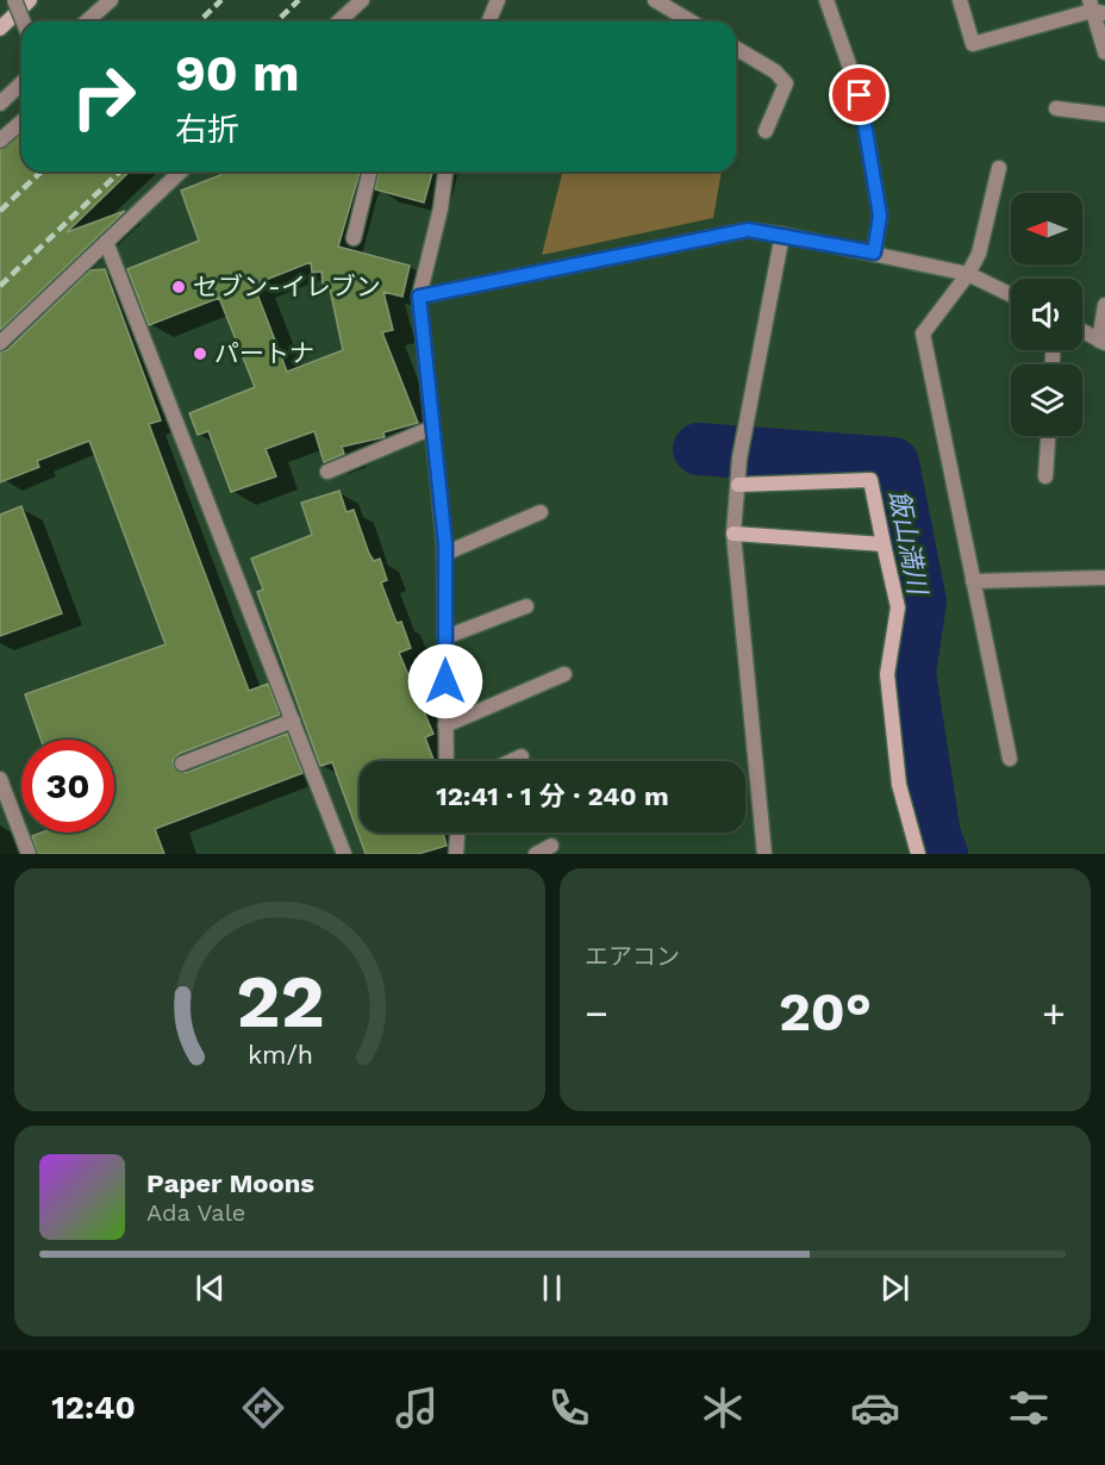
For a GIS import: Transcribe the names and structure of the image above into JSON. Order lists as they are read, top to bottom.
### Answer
{
  "water": ["飯山満川"],
  "places": ["セブン-イレブン", "パートナ"],
  "north": "left",
  "page": {
    "turn": ["90 m", "右折"],
    "limit": "30",
    "trip": "12:41 · 1 分 · 240 m",
    "tile": "エアコン",
    "heat": ["−", "20°", "+"],
    "song": ["Paper Moons", "Ada Vale"],
    "tabs": "12:40",
    "gauge": ["22", "km/h"]
  }
}
